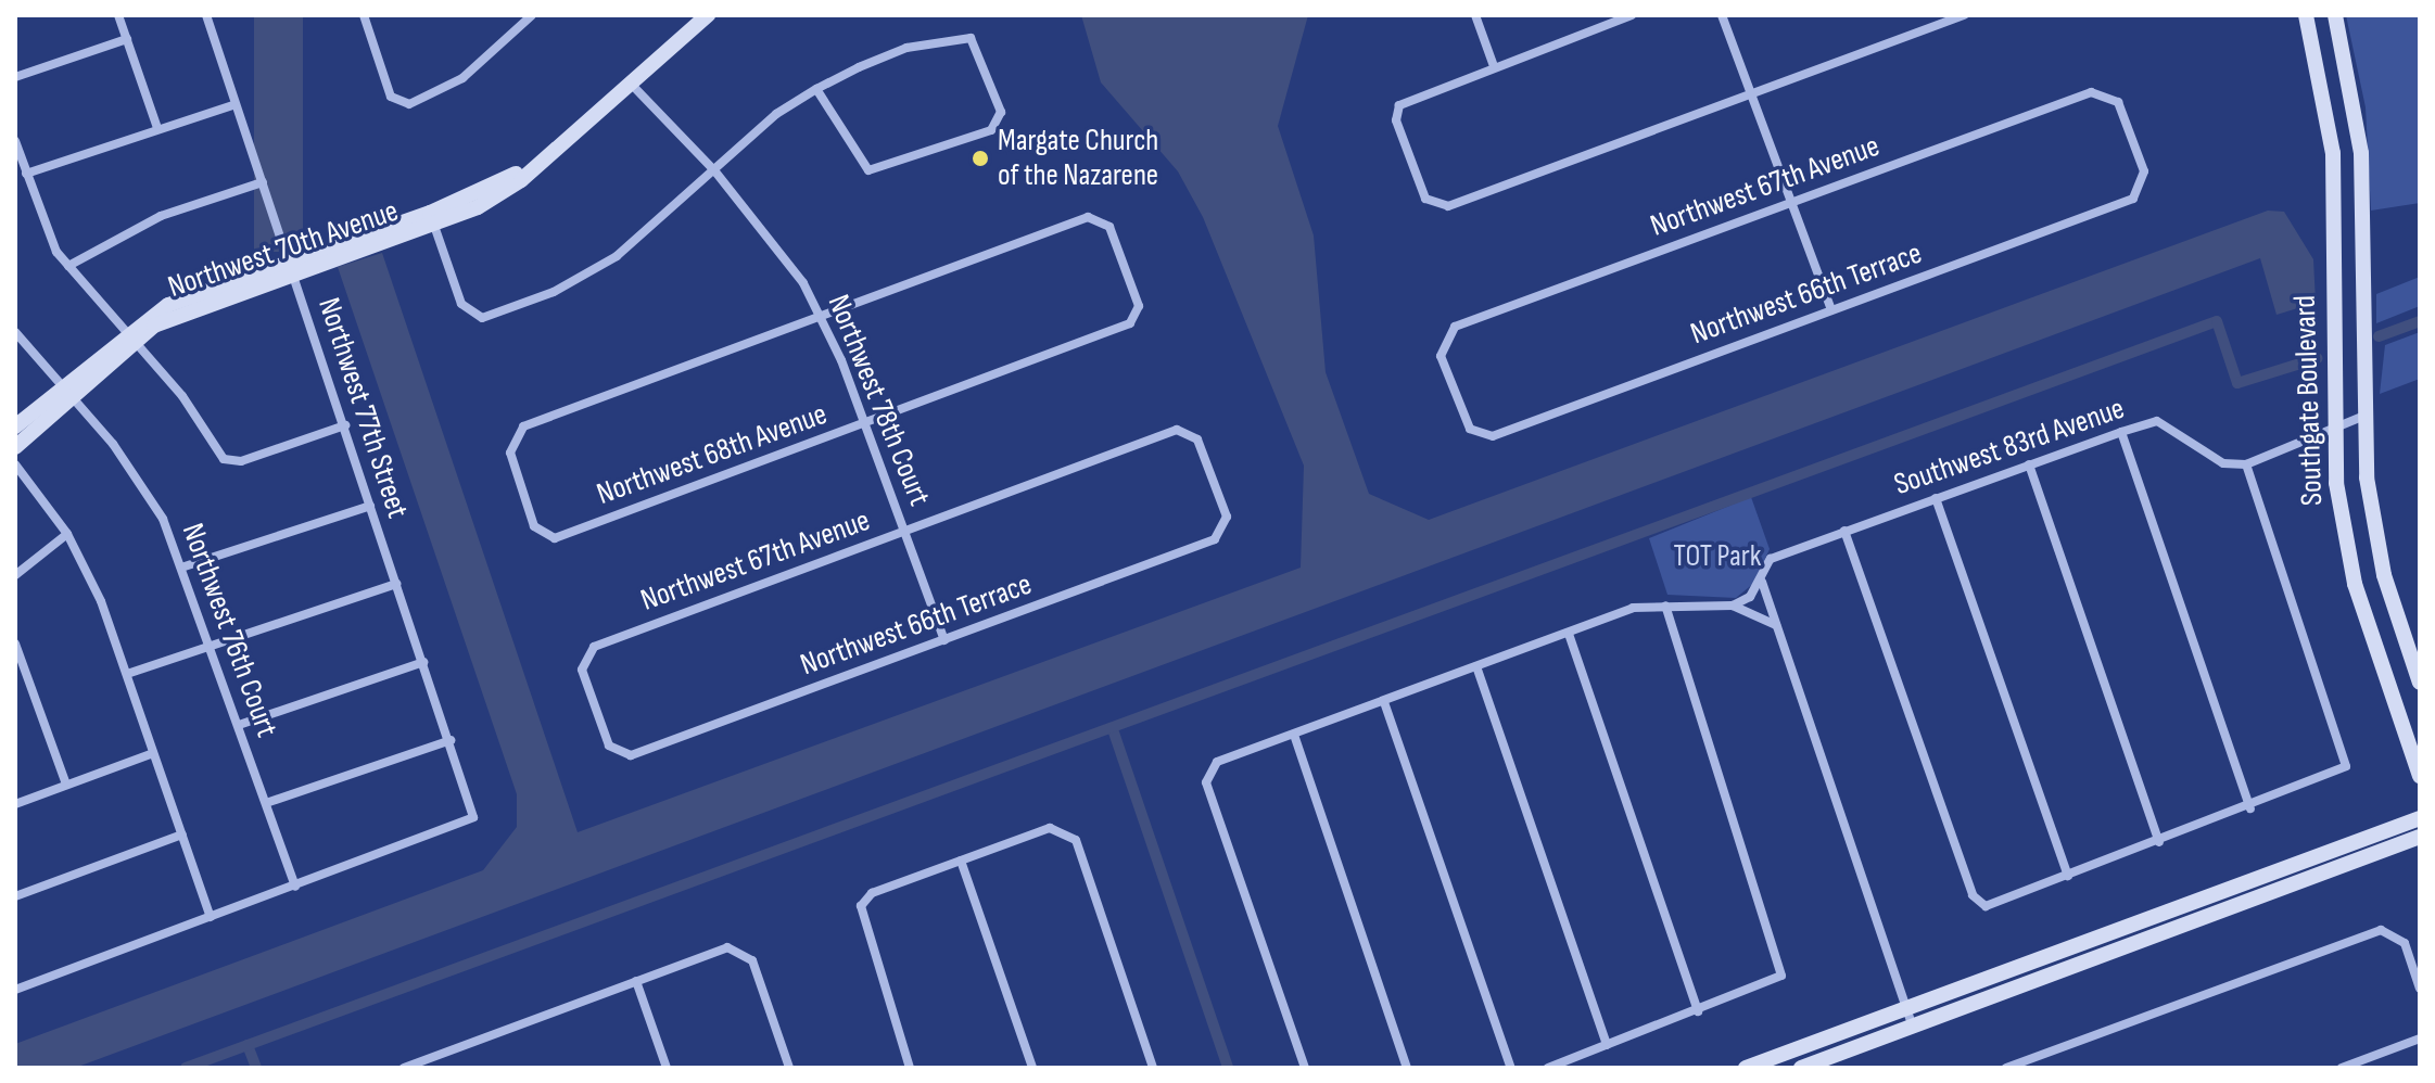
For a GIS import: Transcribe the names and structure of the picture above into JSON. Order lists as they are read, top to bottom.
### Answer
{
  "streets": {
    "street": [
      "Northwest 67th Avenue",
      "Northwest 70th Avenue",
      "Northwest 66th Terrace",
      "Northwest 78th Court",
      "Southgate Boulevard",
      "Northwest 77th Street",
      "Southwest 83rd Avenue",
      "Northwest 68th Avenue",
      "Northwest 76th Court"
    ]
  },
  "crossings": [
    ["Northwest 67th Avenue", "Northwest 66th Terrace"],
    ["Northwest 67th Avenue", "Northwest 78th Court"],
    ["Northwest 70th Avenue", "Northwest 78th Court"],
    ["Northwest 70th Avenue", "Northwest 77th Street"],
    ["Northwest 70th Avenue", "Northwest 76th Court"],
    ["Northwest 66th Terrace", "Northwest 78th Court"],
    ["Northwest 78th Court", "Northwest 68th Avenue"],
    ["Northwest 77th Street", "Northwest 76th Court"]
  ],
  "parks": ["TOT Park"],
  "places": ["Margate Church of the Nazarene"]
}
